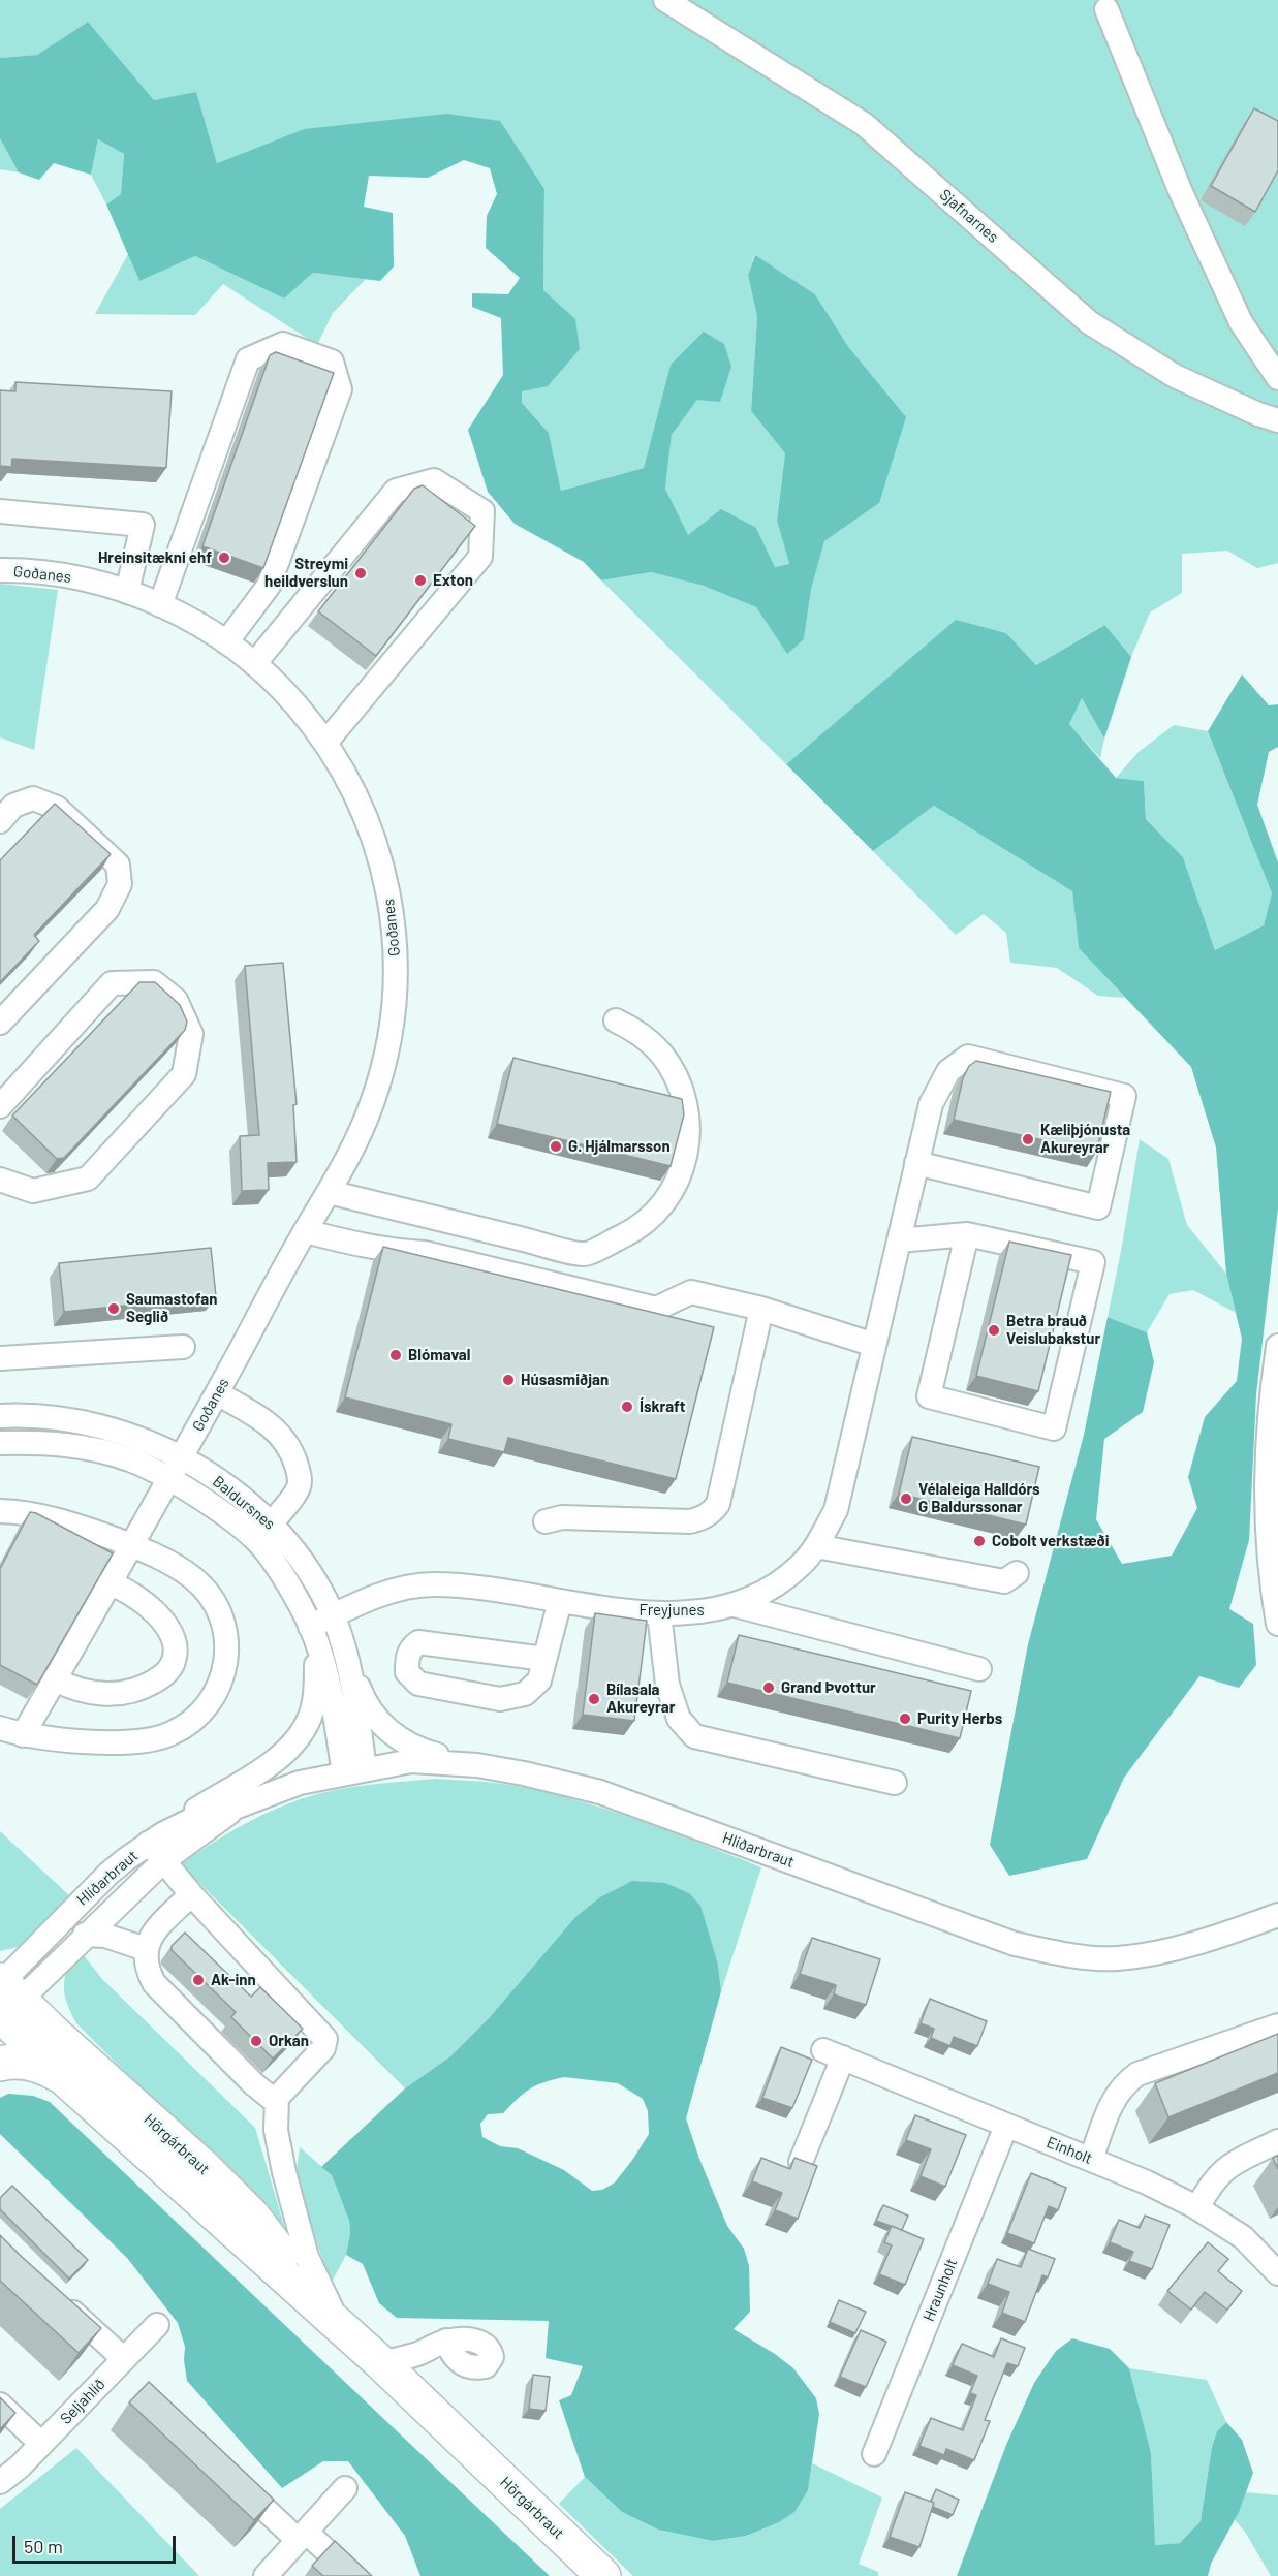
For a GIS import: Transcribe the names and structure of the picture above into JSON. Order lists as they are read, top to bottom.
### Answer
{
  "streets": {
    "highway": ["Hörgárbraut"],
    "street": [
      "Sjafnarnes",
      "Goðanes",
      "Baldursnes",
      "Freyjunes",
      "Hlíðarbraut",
      "Einholt",
      "Hraunholt",
      "Seljahlíð"
    ]
  },
  "crossings": [
    ["Goðanes", "Baldursnes"],
    ["Baldursnes", "Freyjunes"],
    ["Baldursnes", "Hlíðarbraut"],
    ["Hlíðarbraut", "Hörgárbraut"],
    ["Einholt", "Hraunholt"]
  ],
  "places": [
    "Hreinsitækni ehf",
    "Streymi heildverslun",
    "Exton",
    "Kæliþjónusta Akureyrar",
    "G. Hjálmarsson",
    "Saumastofan Seglið",
    "Betra brauð Veislubakstur",
    "Blómaval",
    "Húsasmiðjan",
    "Ískraft",
    "Vélaleiga Halldórs G Baldurssonar",
    "Cobolt verkstæði",
    "Grand Þvottur",
    "Bílasala Akureyrar",
    "Purity Herbs",
    "Ak-inn",
    "Orkan"
  ],
  "scale_bar": "50 m"
}
